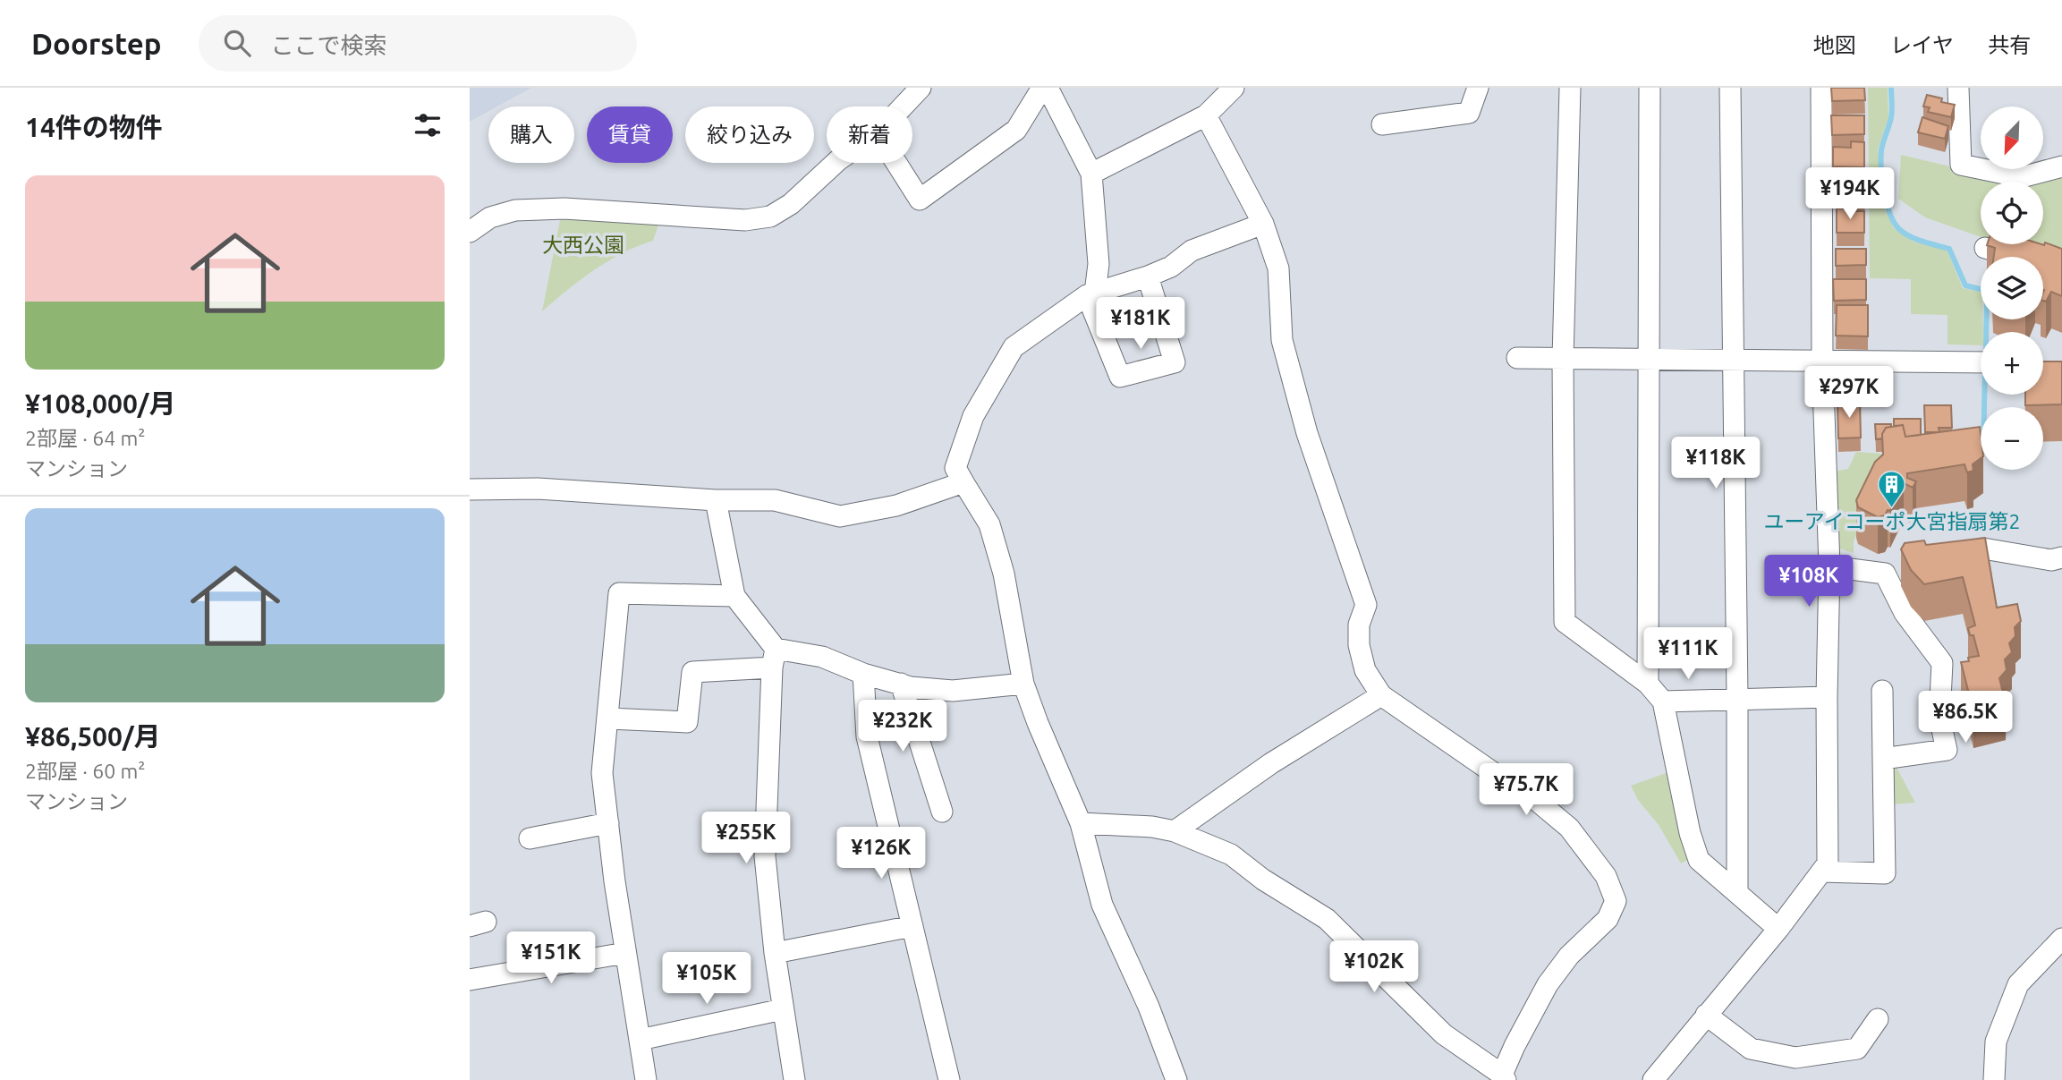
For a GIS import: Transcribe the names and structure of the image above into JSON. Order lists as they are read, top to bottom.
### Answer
{
  "parks": ["大西公園"],
  "places": {
    "building": ["ユーアイコーポ大宮指扇第2"]
  },
  "north": "bottom left",
  "page": {
    "header": "Doorstep",
    "search": "ここで検索",
    "nav": ["地図", "レイヤ", "共有"],
    "heading": "14件の物件",
    "map_buttons": ["+", "−"],
    "chip": [
      "購入",
      "賃貸",
      "絞り込み",
      "新着"
    ],
    "list": [
      {
        "name": "¥108,000/月",
        "note": "2部屋 · 64 m² · マンション"
      },
      {
        "name": "¥86,500/月",
        "note": "2部屋 · 60 m² · マンション"
      }
    ],
    "price": [
      "¥194K",
      "¥181K",
      "¥297K",
      "¥118K",
      "¥108K",
      "¥111K",
      "¥86.5K",
      "¥232K",
      "¥75.7K",
      "¥255K",
      "¥126K",
      "¥151K",
      "¥102K",
      "¥105K"
    ]
  }
}
